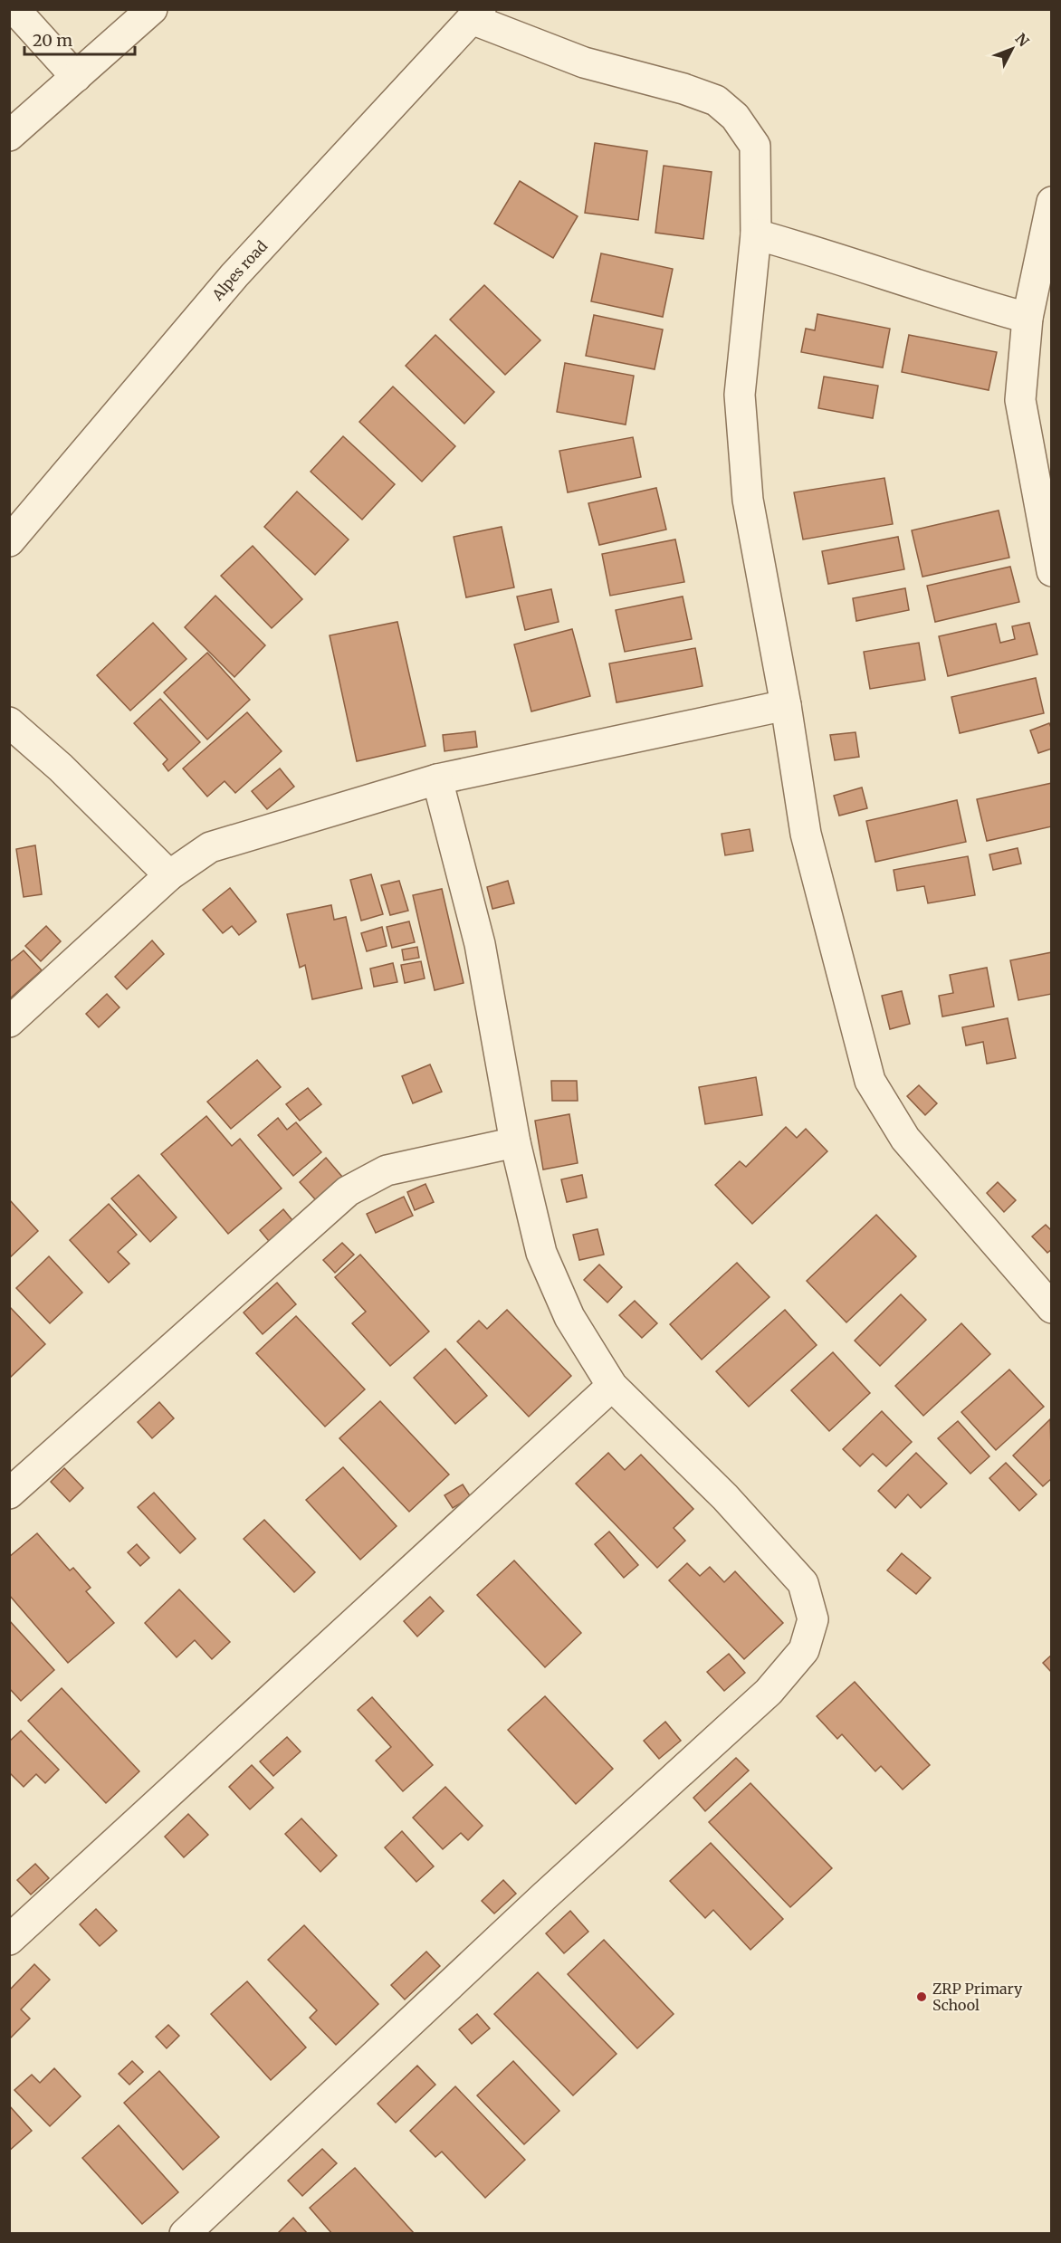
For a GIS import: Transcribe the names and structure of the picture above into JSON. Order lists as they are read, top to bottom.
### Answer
{
  "streets": {
    "street": ["Alpes road"]
  },
  "places": ["ZRP Primary School"],
  "scale_bar": "20 m",
  "north": "top right"
}
